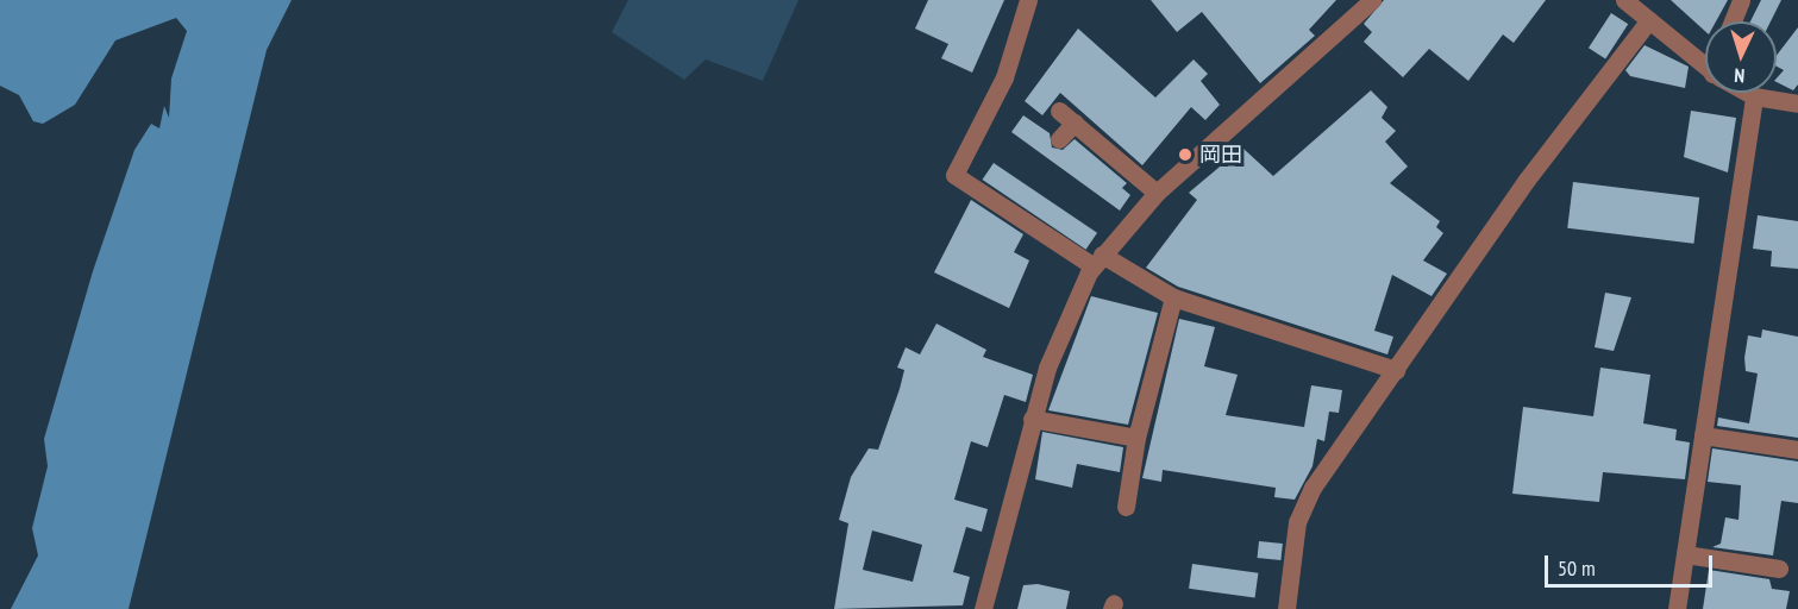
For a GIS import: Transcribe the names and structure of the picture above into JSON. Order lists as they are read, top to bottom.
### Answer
{
  "places": ["岡田"],
  "scale_bar": "50 m",
  "north": "bottom"
}
